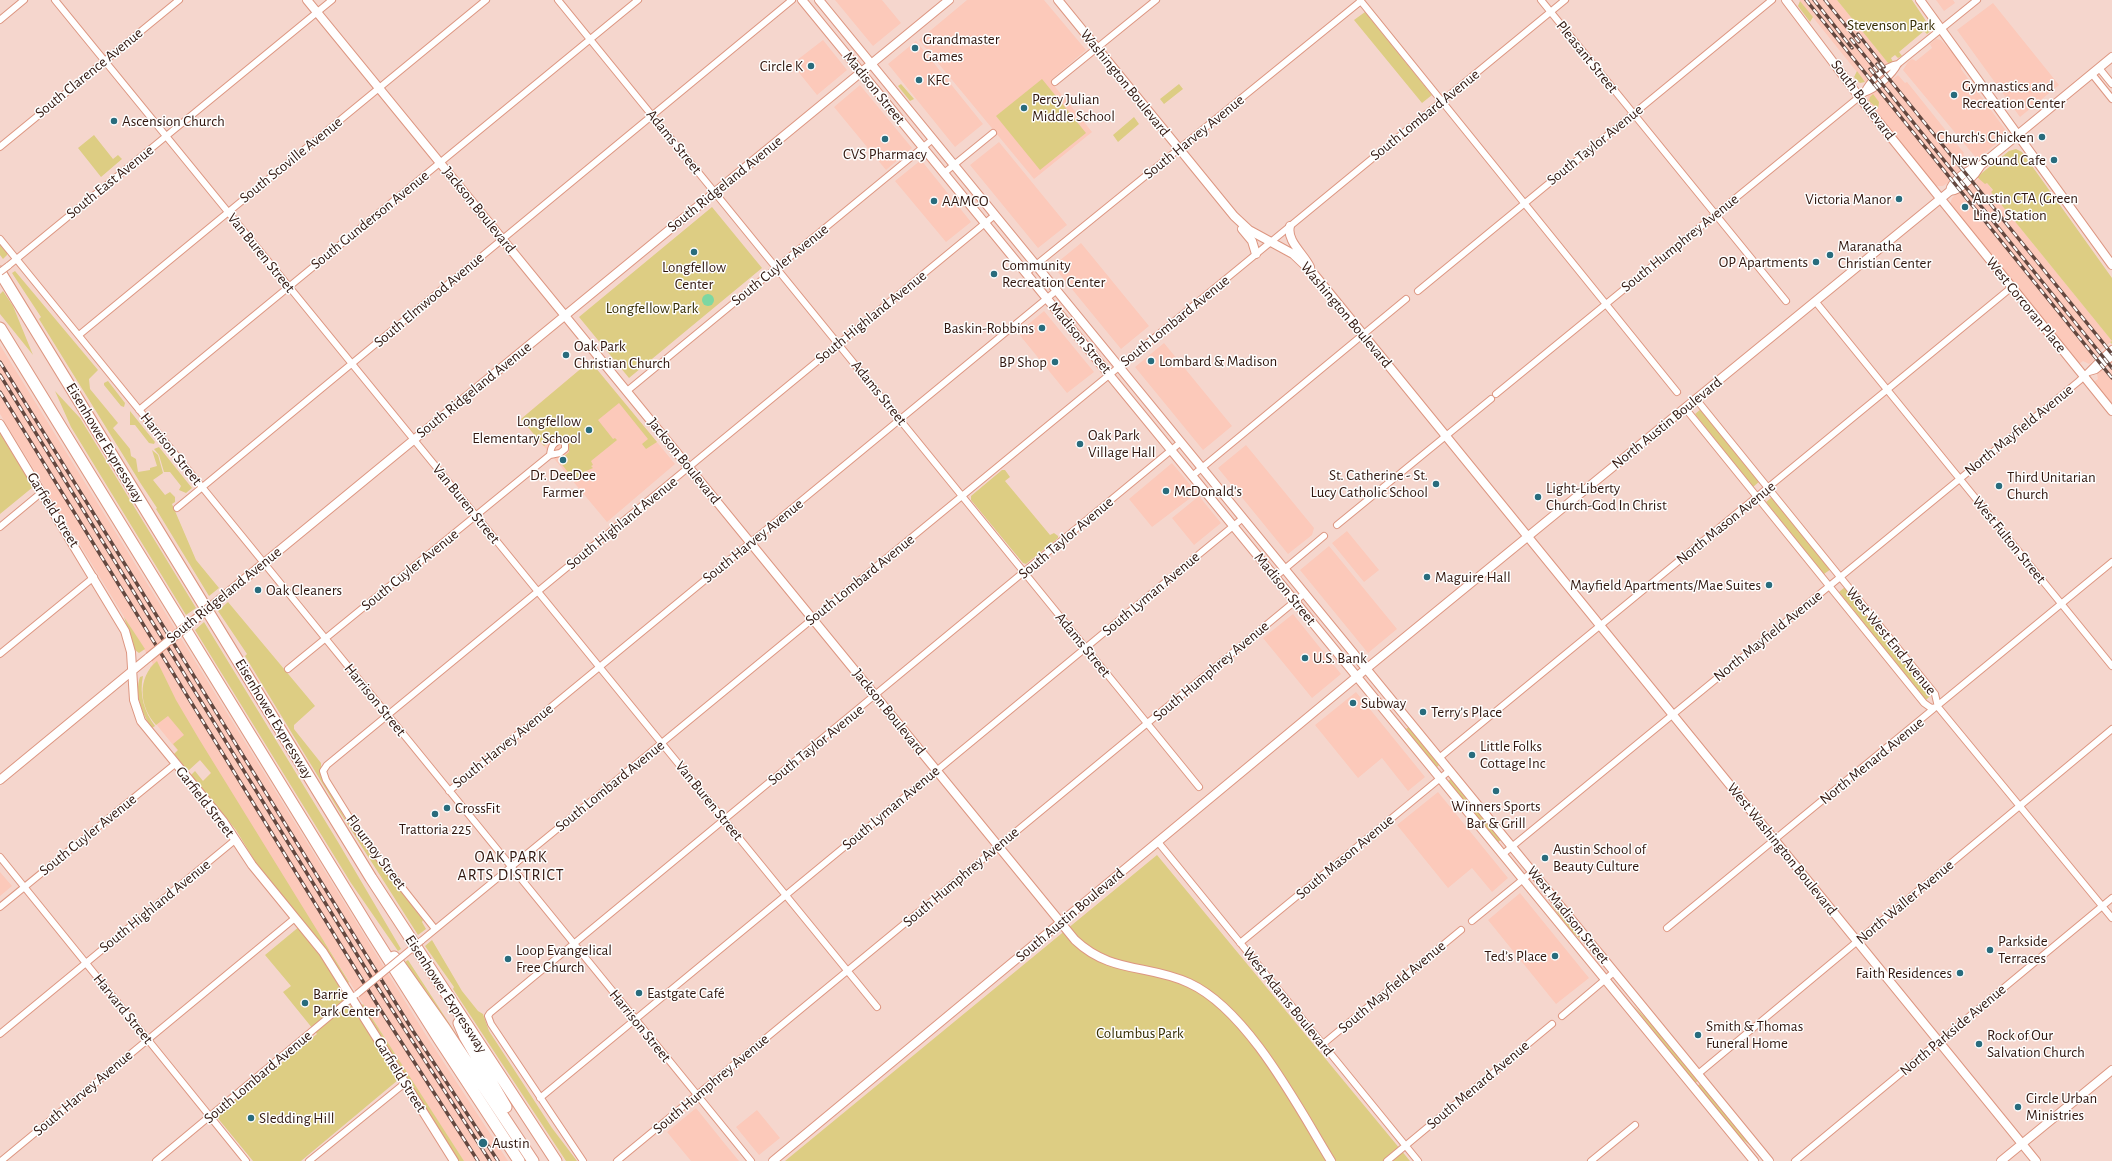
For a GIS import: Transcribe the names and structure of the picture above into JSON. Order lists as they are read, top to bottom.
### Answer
{
  "streets": {
    "highway": ["Eisenhower Expressway"],
    "street": [
      "Pleasant Street",
      "South Clarence Avenue",
      "Washington Boulevard",
      "Madison Street",
      "South Boulevard",
      "South Lombard Avenue",
      "South Harvey Avenue",
      "Adams Street",
      "South Taylor Avenue",
      "South Scoville Avenue",
      "South East Avenue",
      "South Ridgeland Avenue",
      "Jackson Boulevard",
      "South Gunderson Avenue",
      "South Humphrey Avenue",
      "Van Buren Street",
      "South Cuyler Avenue",
      "South Elmwood Avenue",
      "West Corcoran Place",
      "South Highland Avenue",
      "North Austin Boulevard",
      "North Mayfield Avenue",
      "Harrison Street",
      "Garfield Street",
      "North Mason Avenue",
      "West Fulton Street",
      "South Lyman Avenue",
      "West West End Avenue",
      "North Menard Avenue",
      "West Washington Boulevard",
      "Flournoy Street",
      "South Mason Avenue",
      "North Waller Avenue",
      "South Austin Boulevard",
      "West Madison Street",
      "South Mayfield Avenue",
      "West Adams Boulevard",
      "Harvard Street",
      "North Parkside Avenue",
      "South Menard Avenue"
    ]
  },
  "crossings": [
    ["Pleasant Street", "South Lombard Avenue"],
    ["Pleasant Street", "South Taylor Avenue"],
    ["Pleasant Street", "South Humphrey Avenue"],
    ["South Clarence Avenue", "Van Buren Street"],
    ["Washington Boulevard", "South Lombard Avenue"],
    ["Washington Boulevard", "South Harvey Avenue"],
    ["Washington Boulevard", "North Austin Boulevard"],
    ["Washington Boulevard", "West Washington Boulevard"],
    ["Madison Street", "South Lombard Avenue"],
    ["Madison Street", "South Harvey Avenue"],
    ["Madison Street", "South Taylor Avenue"],
    ["Madison Street", "South Ridgeland Avenue"],
    ["Madison Street", "South Humphrey Avenue"],
    ["Madison Street", "South Cuyler Avenue"],
    ["Madison Street", "South Highland Avenue"],
    ["Madison Street", "North Austin Boulevard"],
    ["Madison Street", "South Lyman Avenue"],
    ["Madison Street", "South Austin Boulevard"],
    ["Madison Street", "West Madison Street"],
    ["South Boulevard", "South Humphrey Avenue"],
    ["South Boulevard", "West Corcoran Place"],
    ["South Boulevard", "North Austin Boulevard"],
    ["South Lombard Avenue", "Adams Street"],
    ["South Lombard Avenue", "Jackson Boulevard"],
    ["South Lombard Avenue", "Van Buren Street"],
    ["South Lombard Avenue", "Harrison Street"],
    ["South Lombard Avenue", "Garfield Street"],
    ["South Lombard Avenue", "Flournoy Street"],
    ["South Lombard Avenue", "Harvard Street"],
    ["South Harvey Avenue", "Adams Street"],
    ["South Harvey Avenue", "Jackson Boulevard"],
    ["South Harvey Avenue", "Van Buren Street"],
    ["South Harvey Avenue", "Harrison Street"],
    ["South Harvey Avenue", "Garfield Street"],
    ["South Harvey Avenue", "Harvard Street"],
    ["Adams Street", "South Taylor Avenue"],
    ["Adams Street", "South Ridgeland Avenue"],
    ["Adams Street", "South Gunderson Avenue"],
    ["Adams Street", "South Humphrey Avenue"],
    ["Adams Street", "South Cuyler Avenue"],
    ["Adams Street", "South Elmwood Avenue"],
    ["Adams Street", "South Highland Avenue"],
    ["Adams Street", "South Lyman Avenue"],
    ["South Taylor Avenue", "Jackson Boulevard"],
    ["South Taylor Avenue", "Van Buren Street"],
    ["South Taylor Avenue", "Harrison Street"],
    ["South Taylor Avenue", "South Lyman Avenue"],
    ["South Scoville Avenue", "Jackson Boulevard"],
    ["South Scoville Avenue", "Van Buren Street"],
    ["South Scoville Avenue", "Harrison Street"],
    ["South East Avenue", "Jackson Boulevard"],
    ["South East Avenue", "Van Buren Street"],
    ["South East Avenue", "Eisenhower Expressway"],
    ["South East Avenue", "Harrison Street"],
    ["South Ridgeland Avenue", "Jackson Boulevard"],
    ["South Ridgeland Avenue", "Van Buren Street"],
    ["South Ridgeland Avenue", "Harrison Street"],
    ["South Ridgeland Avenue", "Garfield Street"],
    ["Jackson Boulevard", "South Gunderson Avenue"],
    ["Jackson Boulevard", "South Humphrey Avenue"],
    ["Jackson Boulevard", "South Cuyler Avenue"],
    ["Jackson Boulevard", "South Elmwood Avenue"],
    ["Jackson Boulevard", "South Highland Avenue"],
    ["Jackson Boulevard", "South Lyman Avenue"],
    ["Jackson Boulevard", "South Austin Boulevard"],
    ["South Gunderson Avenue", "Van Buren Street"],
    ["South Gunderson Avenue", "Harrison Street"],
    ["South Humphrey Avenue", "Van Buren Street"],
    ["South Humphrey Avenue", "Harrison Street"],
    ["Van Buren Street", "South Cuyler Avenue"],
    ["Van Buren Street", "South Elmwood Avenue"],
    ["Van Buren Street", "South Highland Avenue"],
    ["Van Buren Street", "South Lyman Avenue"],
    ["South Cuyler Avenue", "Harrison Street"],
    ["South Cuyler Avenue", "Garfield Street"],
    ["South Cuyler Avenue", "Harvard Street"],
    ["South Elmwood Avenue", "Harrison Street"],
    ["West Corcoran Place", "North Austin Boulevard"],
    ["West Corcoran Place", "North Mayfield Avenue"],
    ["West Corcoran Place", "North Mason Avenue"],
    ["South Highland Avenue", "Harrison Street"],
    ["South Highland Avenue", "Garfield Street"],
    ["South Highland Avenue", "Flournoy Street"],
    ["South Highland Avenue", "Harvard Street"],
    ["North Austin Boulevard", "West Fulton Street"],
    ["North Austin Boulevard", "West West End Avenue"],
    ["North Austin Boulevard", "West Washington Boulevard"],
    ["North Austin Boulevard", "South Austin Boulevard"],
    ["North Austin Boulevard", "West Madison Street"],
    ["North Mayfield Avenue", "West Fulton Street"],
    ["North Mayfield Avenue", "West West End Avenue"],
    ["North Mayfield Avenue", "West Washington Boulevard"],
    ["North Mayfield Avenue", "West Madison Street"],
    ["Harrison Street", "South Lyman Avenue"],
    ["North Mason Avenue", "West Fulton Street"],
    ["North Mason Avenue", "West West End Avenue"],
    ["North Mason Avenue", "West Washington Boulevard"],
    ["North Mason Avenue", "West Madison Street"],
    ["West Fulton Street", "North Menard Avenue"],
    ["West West End Avenue", "North Menard Avenue"],
    ["North Menard Avenue", "West Washington Boulevard"],
    ["West Washington Boulevard", "North Waller Avenue"],
    ["West Washington Boulevard", "North Parkside Avenue"],
    ["South Mason Avenue", "West Madison Street"],
    ["South Mason Avenue", "West Adams Boulevard"],
    ["North Waller Avenue", "West Madison Street"],
    ["South Austin Boulevard", "West Madison Street"],
    ["South Austin Boulevard", "West Adams Boulevard"],
    ["South Mayfield Avenue", "West Adams Boulevard"],
    ["West Adams Boulevard", "South Menard Avenue"]
  ],
  "districts": ["OAK PARK ARTS DISTRICT"],
  "parks": ["Stevenson Park", "Longfellow Park", "Columbus Park"],
  "places": [
    "Grandmaster Games",
    "Circle K",
    "KFC",
    "Gymnastics and Recreation Center",
    "Percy Julian Middle School",
    "Ascension Church",
    "Church's Chicken",
    "CVS Pharmacy",
    "New Sound Cafe",
    "Victoria Manor",
    "AAMCO",
    "Austin CTA (Green Line) Station",
    "Longfellow Center",
    "Maranatha Christian Center",
    "OP Apartments",
    "Community Recreation Center",
    "Baskin-Robbins",
    "Oak Park Christian Church",
    "Lombard & Madison",
    "BP Shop",
    "Longfellow Elementary School",
    "Oak Park Village Hall",
    "Dr. DeeDee Farmer",
    "St. Catherine - St. Lucy Catholic School",
    "Third Unitarian Church",
    "McDonald's",
    "Light-Liberty Church-God In Christ",
    "Maguire Hall",
    "Mayfield Apartments/Mae Suites",
    "Oak Cleaners",
    "U.S. Bank",
    "Subway",
    "Terry's Place",
    "Little Folks Cottage Inc",
    "Winners Sports Bar & Grill",
    "CrossFit",
    "Trattoria 225",
    "Austin School of Beauty Culture",
    "Parkside Terraces",
    "Ted’s Place",
    "Loop Evangelical Free Church",
    "Faith Residences",
    "Eastgate Café",
    "Barrie Park Center",
    "Smith & Thomas Funeral Home",
    "Rock of Our Salvation Church",
    "Circle Urban Ministries",
    "Sledding Hill",
    "Austin"
  ]
}
